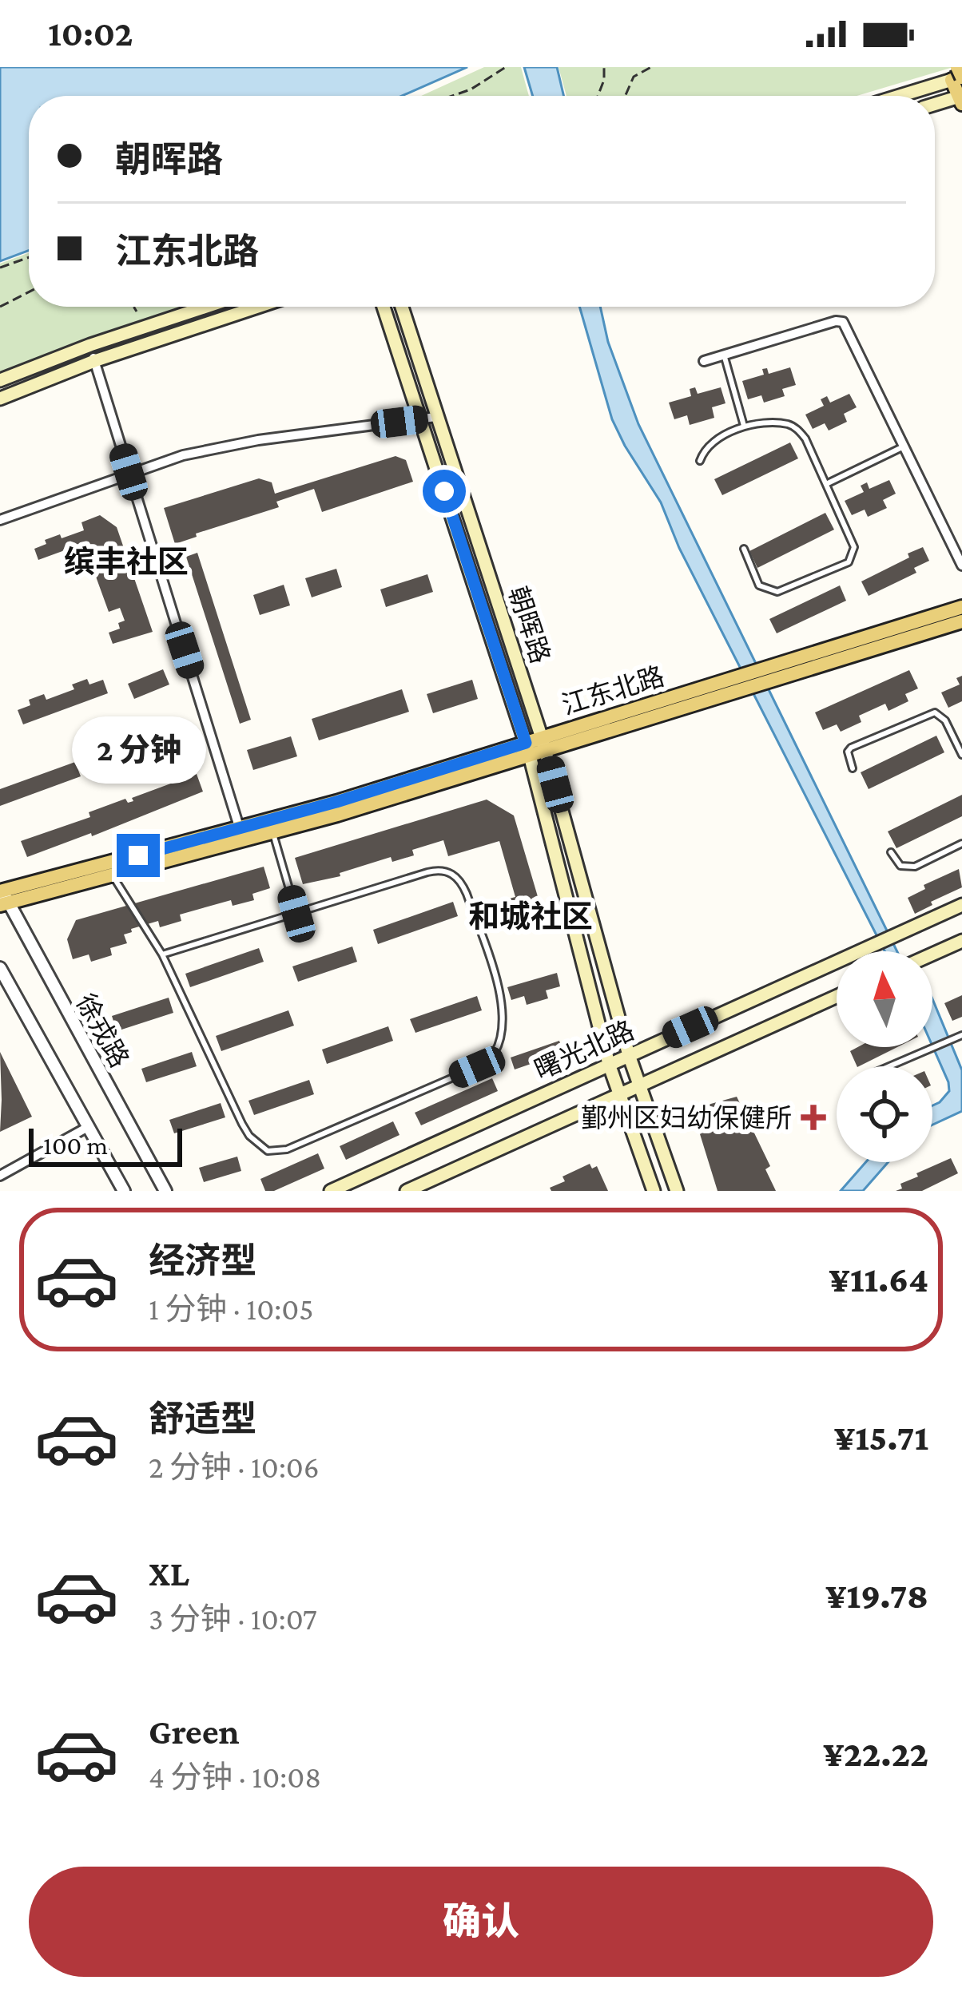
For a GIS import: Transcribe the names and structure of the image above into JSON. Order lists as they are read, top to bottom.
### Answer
{
  "streets": {
    "main road": ["朝晖路", "江东北路", "曙光北路"],
    "street": ["徐戎路"]
  },
  "crossings": [
    ["朝晖路", "江东北路"],
    ["朝晖路", "曙光北路"],
    ["江东北路", "徐戎路"]
  ],
  "districts": ["缤丰社区", "和城社区"],
  "places": {
    "health": ["鄞州区妇幼保健所"]
  },
  "scale_bar": "100 m",
  "north": "top",
  "page": {
    "status": "10:02",
    "banner": ["朝晖路", "江东北路"],
    "bubble": "2 分钟",
    "scale": "100 m",
    "list": [
      {
        "name": "经济型",
        "note": "1 分钟 · 10:05",
        "value": "¥11.64"
      },
      {
        "name": "舒适型",
        "note": "2 分钟 · 10:06",
        "value": "¥15.71"
      },
      {
        "name": "XL",
        "note": "3 分钟 · 10:07",
        "value": "¥19.78"
      },
      {
        "name": "Green",
        "note": "4 分钟 · 10:08",
        "value": "¥22.22"
      }
    ],
    "buttons": "确认"
  }
}
